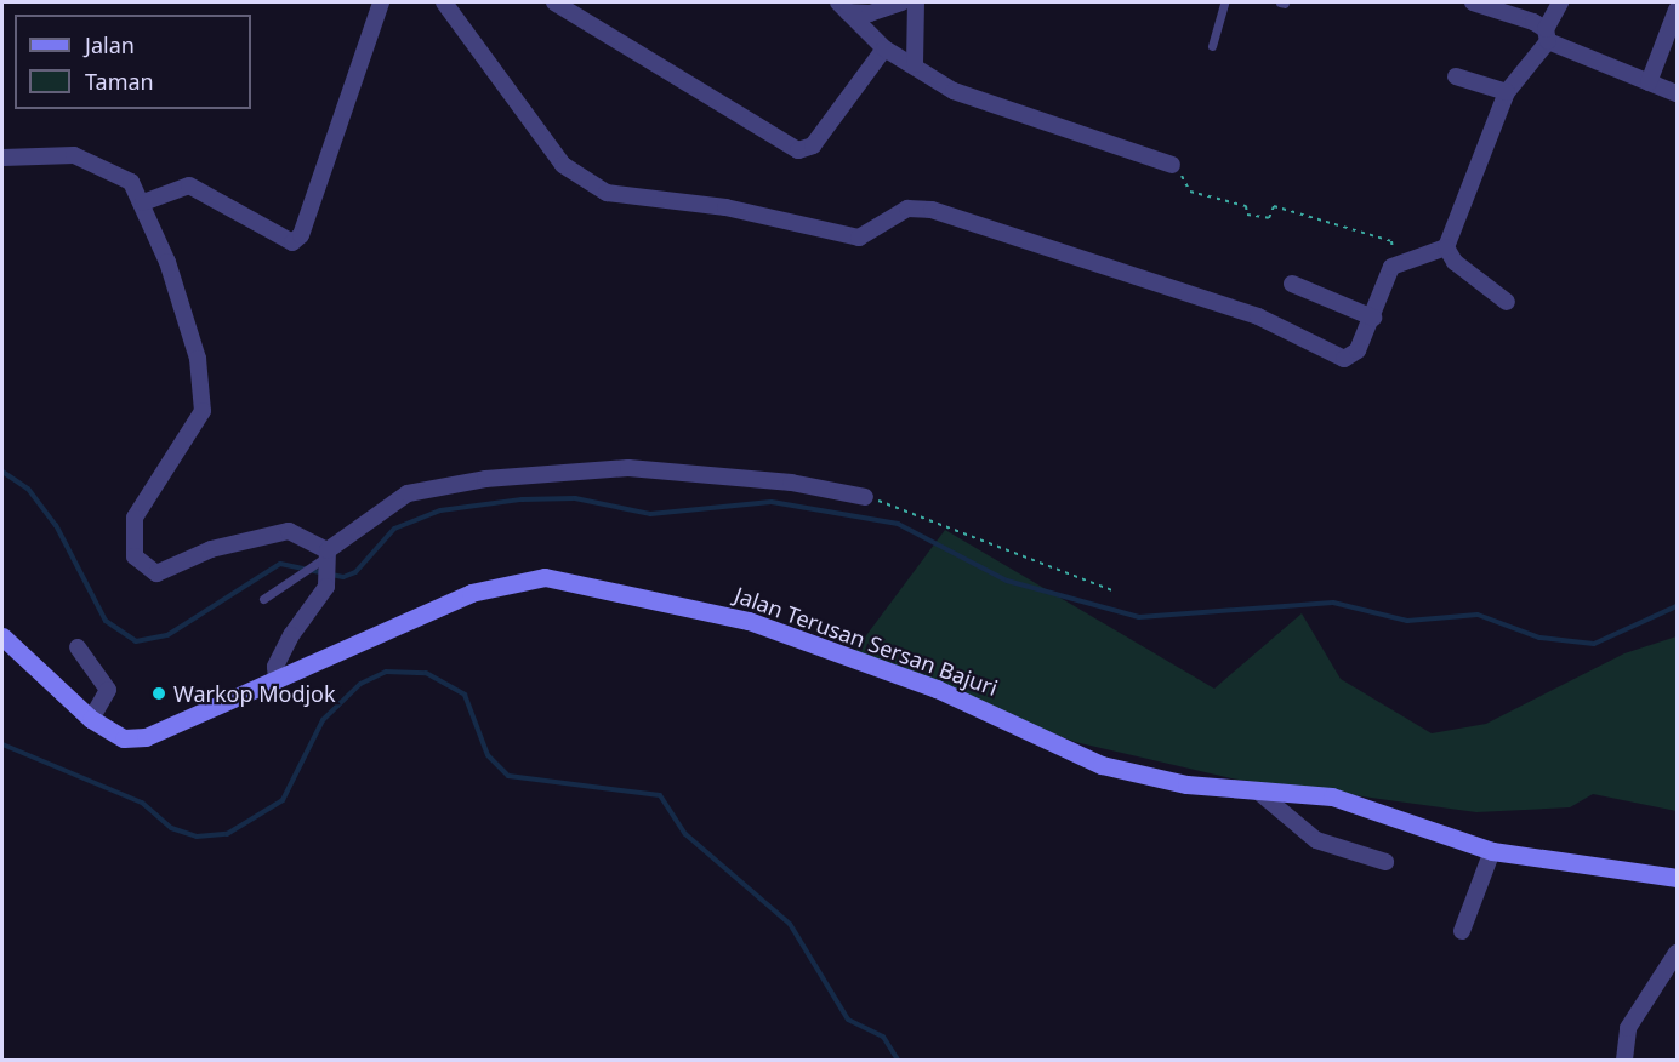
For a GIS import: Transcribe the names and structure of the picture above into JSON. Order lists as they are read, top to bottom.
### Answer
{
  "streets": {
    "main road": ["Jalan Terusan Sersan Bajuri"]
  },
  "places": ["Warkop Modjok"],
  "legend": ["Jalan", "Taman"]
}
